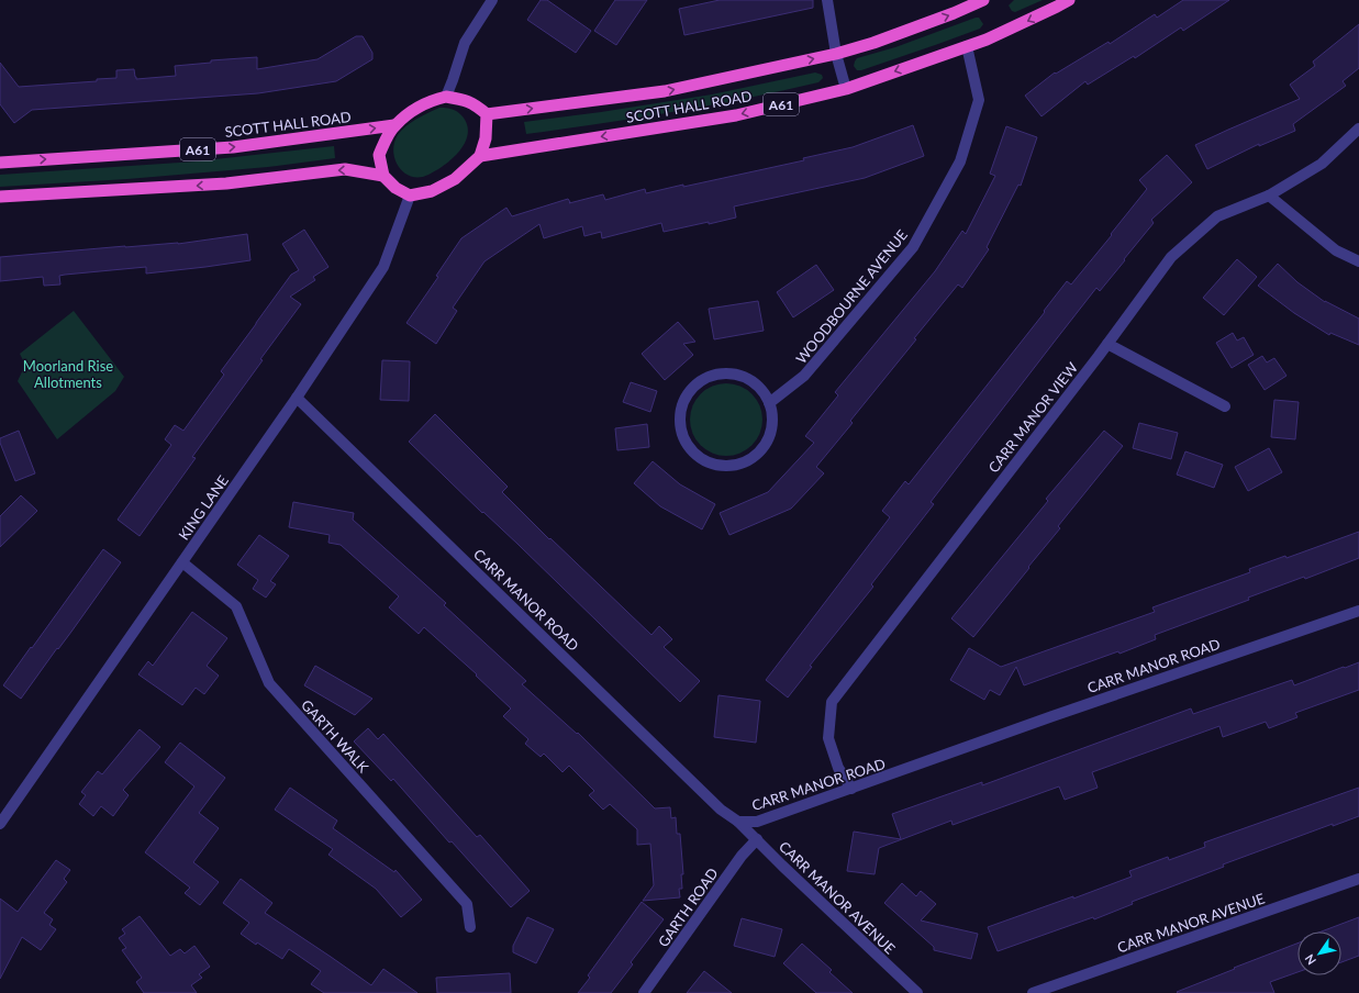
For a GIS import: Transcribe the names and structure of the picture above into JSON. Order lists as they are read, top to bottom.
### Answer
{
  "streets": {
    "highway": ["A61", "SCOTT HALL ROAD"],
    "street": [
      "WOODBOURNE AVENUE",
      "CARR MANOR VIEW",
      "KING LANE",
      "CARR MANOR ROAD",
      "GARTH WALK",
      "CARR MANOR AVENUE",
      "GARTH ROAD"
    ]
  },
  "crossings": [
    ["A61", "SCOTT HALL ROAD"],
    ["A61", "KING LANE"],
    ["SCOTT HALL ROAD", "WOODBOURNE AVENUE"],
    ["SCOTT HALL ROAD", "KING LANE"],
    ["CARR MANOR VIEW", "CARR MANOR ROAD"],
    ["KING LANE", "CARR MANOR ROAD"],
    ["KING LANE", "GARTH WALK"],
    ["CARR MANOR ROAD", "CARR MANOR AVENUE"],
    ["CARR MANOR AVENUE", "GARTH ROAD"]
  ],
  "parks": ["Moorland Rise Allotments"],
  "north": "bottom left"
}
